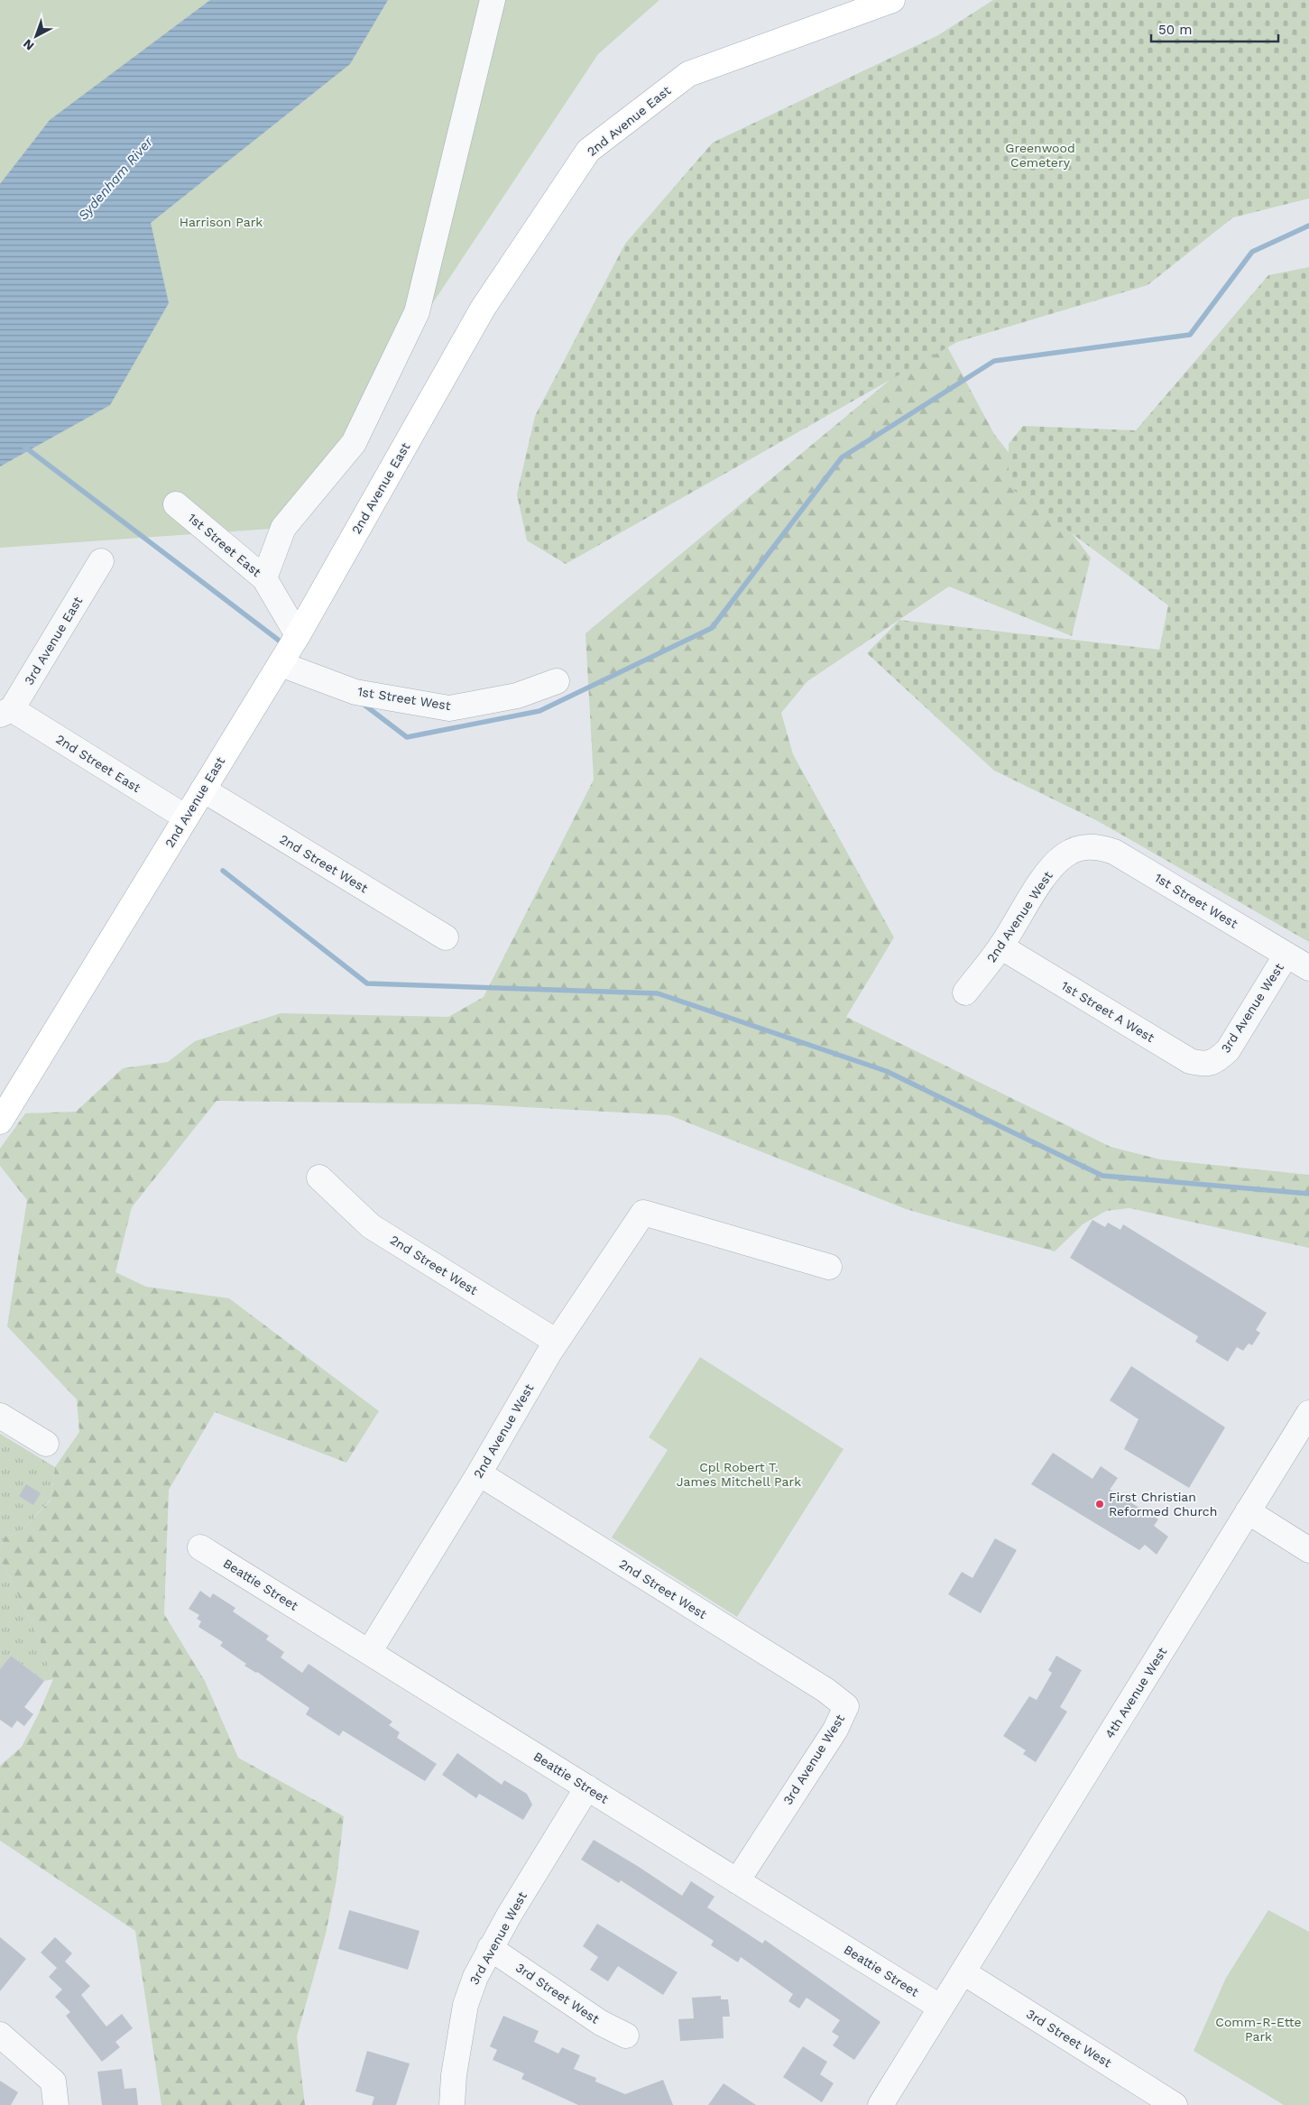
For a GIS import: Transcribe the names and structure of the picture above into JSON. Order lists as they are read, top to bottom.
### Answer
{
  "streets": {
    "main road": ["2nd Avenue East"],
    "street": [
      "1st Street East",
      "3rd Avenue East",
      "1st Street West",
      "2nd Street East",
      "2nd Street West",
      "2nd Avenue West",
      "3rd Avenue West",
      "1st Street A West",
      "Beattie Street",
      "4th Avenue West",
      "3rd Street West"
    ]
  },
  "crossings": [
    ["2nd Avenue East", "1st Street East"],
    ["2nd Avenue East", "1st Street West"],
    ["2nd Avenue East", "2nd Street East"],
    ["2nd Avenue East", "2nd Street West"],
    ["3rd Avenue East", "2nd Street East"],
    ["1st Street West", "2nd Avenue West"],
    ["1st Street West", "3rd Avenue West"],
    ["2nd Street West", "2nd Avenue West"],
    ["2nd Street West", "3rd Avenue West"],
    ["2nd Avenue West", "1st Street A West"],
    ["2nd Avenue West", "Beattie Street"],
    ["3rd Avenue West", "1st Street A West"],
    ["3rd Avenue West", "Beattie Street"],
    ["3rd Avenue West", "3rd Street West"],
    ["Beattie Street", "4th Avenue West"],
    ["4th Avenue West", "3rd Street West"]
  ],
  "water": ["Sydenham River"],
  "parks": [
    "Greenwood Cemetery",
    "Harrison Park",
    "Cpl Robert T. James Mitchell Park",
    "Comm-R-Ette Park"
  ],
  "places": ["First Christian Reformed Church"],
  "scale_bar": "50 m",
  "north": "bottom left"
}
